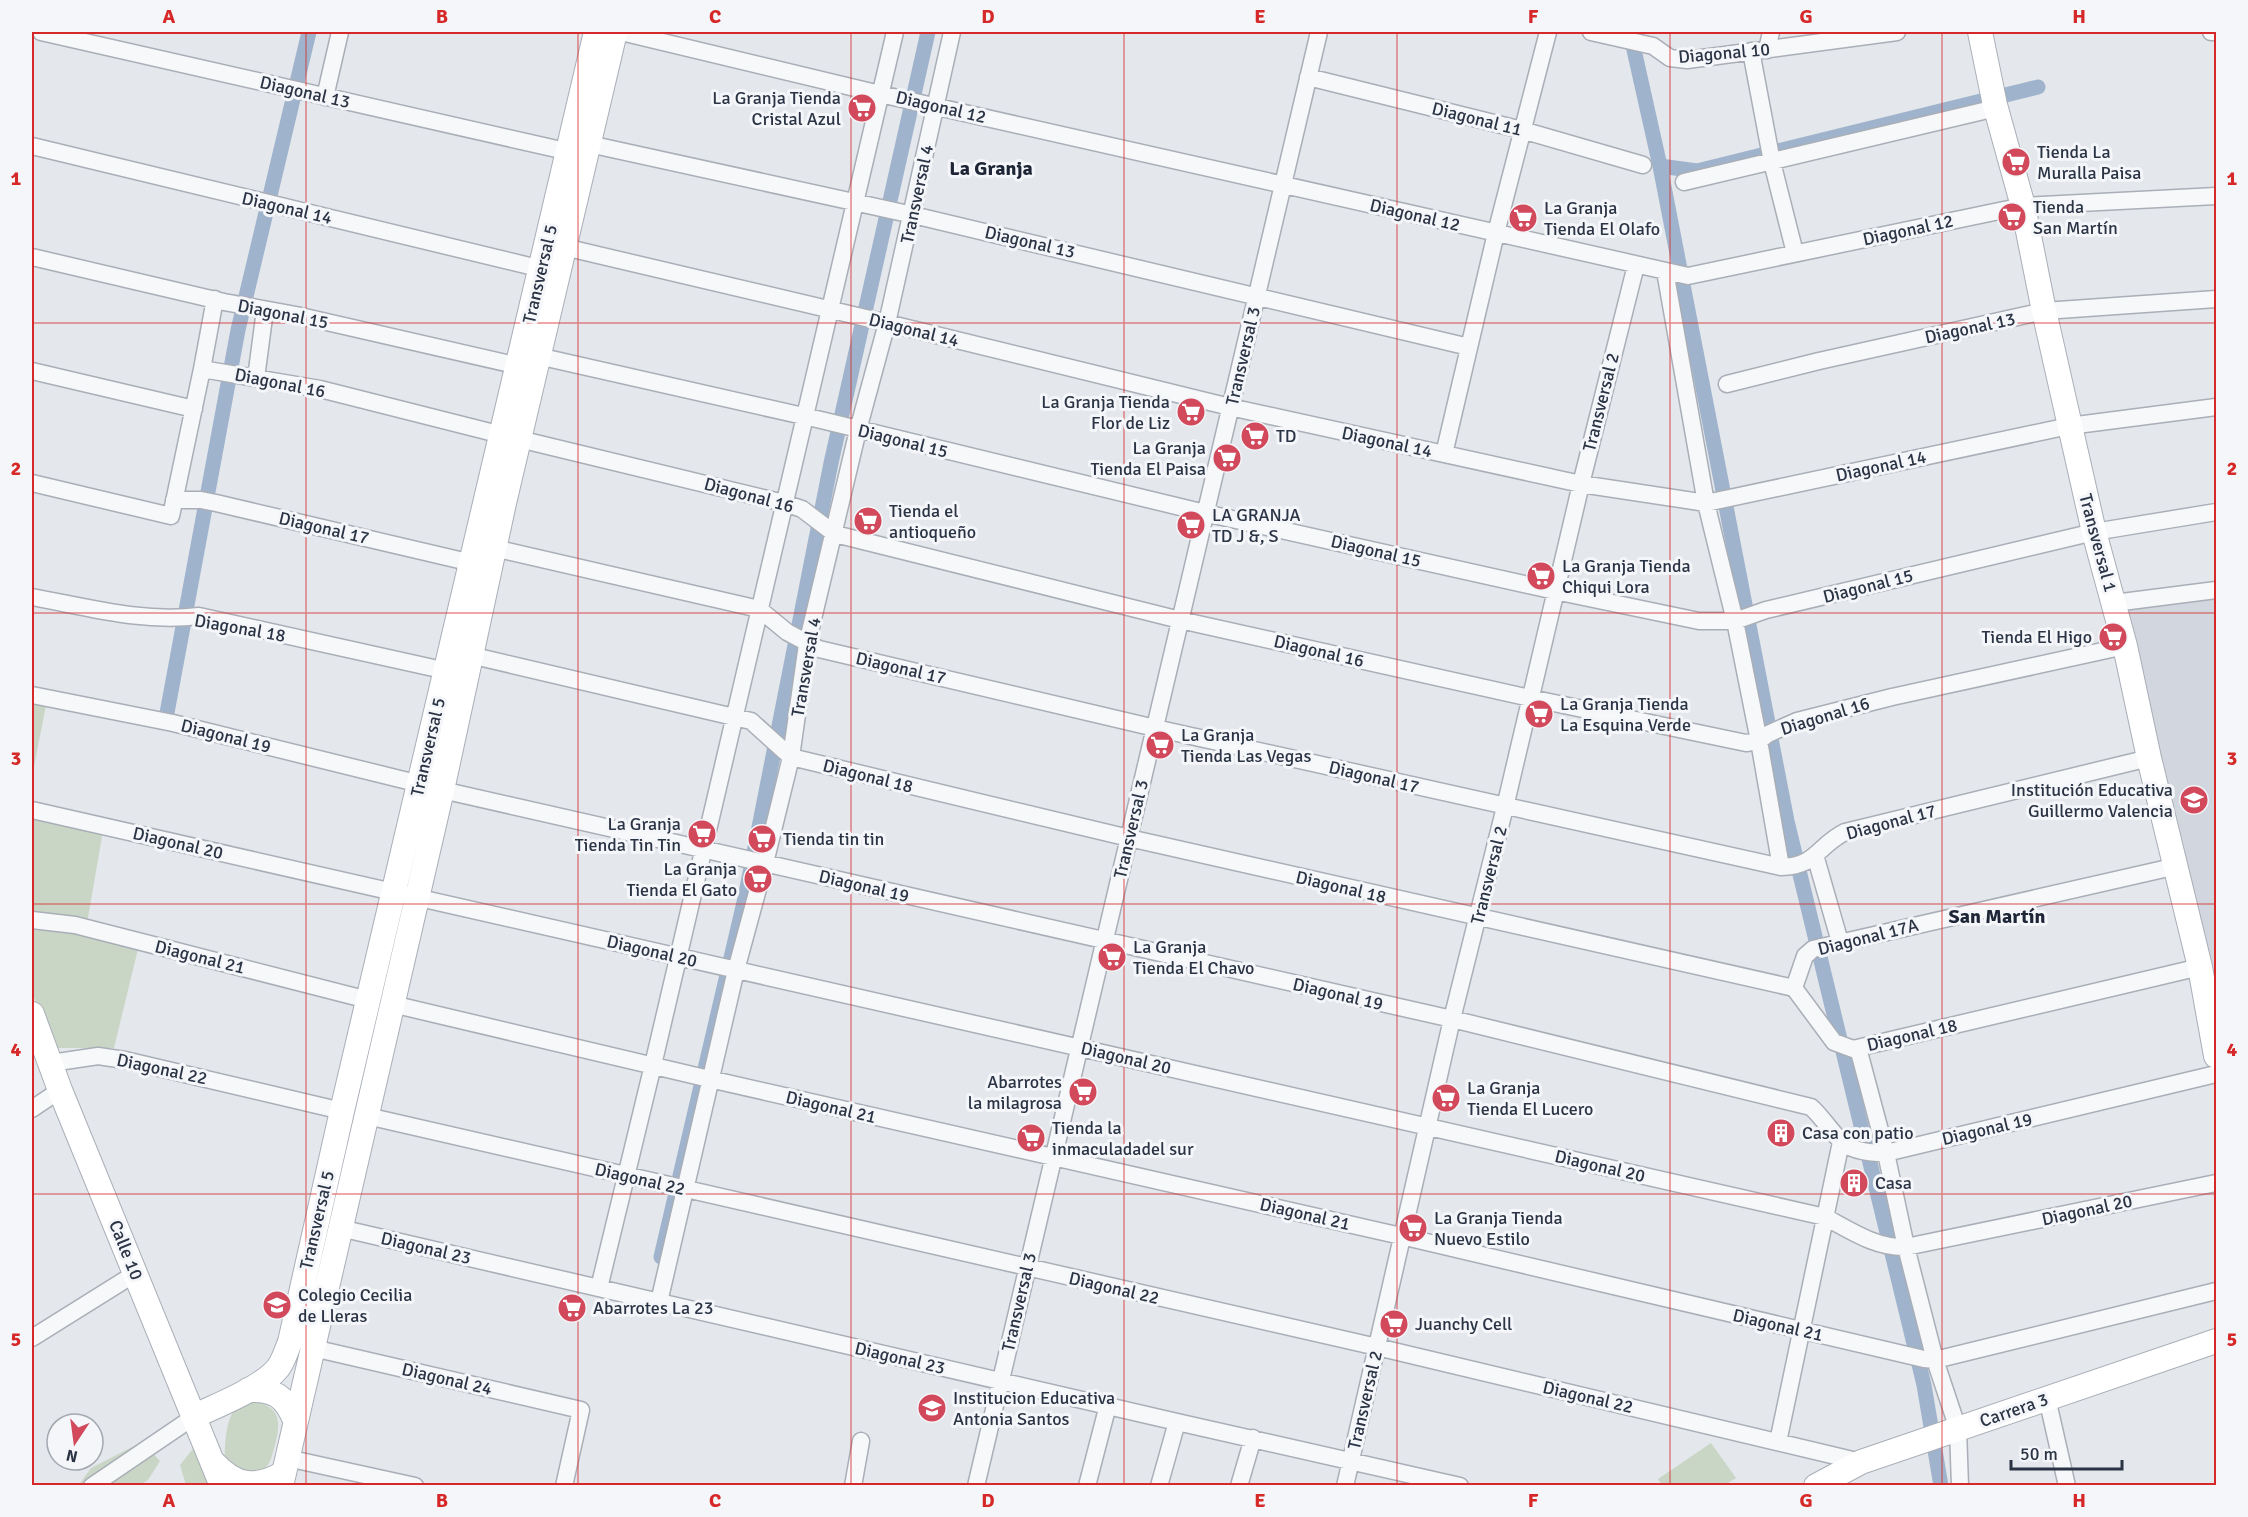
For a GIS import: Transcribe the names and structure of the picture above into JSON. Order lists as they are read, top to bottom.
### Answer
{
  "streets": {
    "street": [
      "Diagonal 10",
      "Diagonal 13",
      "Diagonal 12",
      "Diagonal 11",
      "Transversal 4",
      "Diagonal 14",
      "Transversal 5",
      "Diagonal 15",
      "Transversal 3",
      "Diagonal 16",
      "Transversal 2",
      "Diagonal 17",
      "Transversal 1",
      "Diagonal 18",
      "Diagonal 19",
      "Diagonal 20",
      "Diagonal 17A",
      "Diagonal 21",
      "Diagonal 22",
      "Diagonal 23",
      "Calle 10",
      "Diagonal 24",
      "Carrera 3"
    ]
  },
  "crossings": [
    ["Diagonal 13", "Transversal 4"],
    ["Diagonal 13", "Transversal 5"],
    ["Diagonal 13", "Transversal 3"],
    ["Diagonal 13", "Transversal 1"],
    ["Diagonal 12", "Transversal 4"],
    ["Diagonal 12", "Transversal 3"],
    ["Diagonal 12", "Transversal 2"],
    ["Diagonal 12", "Transversal 1"],
    ["Diagonal 11", "Transversal 3"],
    ["Transversal 4", "Diagonal 14"],
    ["Transversal 4", "Diagonal 15"],
    ["Transversal 4", "Diagonal 16"],
    ["Transversal 4", "Diagonal 17"],
    ["Transversal 4", "Diagonal 18"],
    ["Transversal 4", "Diagonal 19"],
    ["Transversal 4", "Diagonal 20"],
    ["Transversal 4", "Diagonal 21"],
    ["Transversal 4", "Diagonal 22"],
    ["Transversal 4", "Diagonal 23"],
    ["Diagonal 14", "Transversal 5"],
    ["Diagonal 14", "Transversal 3"],
    ["Diagonal 14", "Transversal 2"],
    ["Diagonal 14", "Transversal 1"],
    ["Transversal 5", "Diagonal 15"],
    ["Transversal 5", "Diagonal 16"],
    ["Transversal 5", "Diagonal 17"],
    ["Transversal 5", "Diagonal 18"],
    ["Transversal 5", "Diagonal 19"],
    ["Transversal 5", "Diagonal 20"],
    ["Transversal 5", "Diagonal 21"],
    ["Transversal 5", "Diagonal 22"],
    ["Transversal 5", "Diagonal 23"],
    ["Transversal 5", "Calle 10"],
    ["Transversal 5", "Diagonal 24"],
    ["Diagonal 15", "Transversal 3"],
    ["Diagonal 15", "Transversal 2"],
    ["Diagonal 15", "Transversal 1"],
    ["Transversal 3", "Diagonal 16"],
    ["Transversal 3", "Diagonal 17"],
    ["Transversal 3", "Diagonal 18"],
    ["Transversal 3", "Diagonal 19"],
    ["Transversal 3", "Diagonal 20"],
    ["Transversal 3", "Diagonal 21"],
    ["Transversal 3", "Diagonal 22"],
    ["Transversal 3", "Diagonal 23"],
    ["Diagonal 16", "Transversal 2"],
    ["Diagonal 16", "Transversal 1"],
    ["Transversal 2", "Diagonal 17"],
    ["Transversal 2", "Diagonal 18"],
    ["Transversal 2", "Diagonal 19"],
    ["Transversal 2", "Diagonal 20"],
    ["Transversal 2", "Diagonal 21"],
    ["Transversal 2", "Diagonal 22"],
    ["Transversal 2", "Diagonal 23"],
    ["Diagonal 17", "Transversal 1"],
    ["Transversal 1", "Diagonal 18"],
    ["Transversal 1", "Diagonal 17A"],
    ["Diagonal 18", "Diagonal 17A"],
    ["Diagonal 22", "Calle 10"],
    ["Diagonal 22", "Carrera 3"]
  ],
  "districts": ["La Granja", "San Martín"],
  "places": {
    "supermarket": [
      "La Granja Tienda Cristal Azul",
      "Tienda La Muralla Paisa",
      "Tienda San Martín",
      "La Granja Tienda El Olafo",
      "La Granja Tienda Flor de Liz",
      "TD",
      "La Granja Tienda El Paisa",
      "Tienda el antioqueño",
      "LA GRANJA TD J &, S",
      "La Granja Tienda Chiqui Lora",
      "Tienda El Higo",
      "La Granja Tienda La Esquina Verde",
      "La Granja Tienda Las Vegas",
      "La Granja Tienda Tin Tin",
      "Tienda tin tin",
      "La Granja Tienda El Gato",
      "La Granja Tienda El Chavo",
      "Abarrotes la milagrosa",
      "La Granja Tienda El Lucero",
      "Tienda la inmaculadadel sur",
      "La Granja Tienda Nuevo Estilo",
      "Abarrotes La 23",
      "Juanchy Cell"
    ],
    "school or university": ["Institución Educativa Guillermo Valencia", "Colegio Cecilia de Lleras", "Institucion Educativa Antonia Santos"],
    "building": ["Casa con patio", "Casa"]
  },
  "scale_bar": "50 m",
  "north": "bottom",
  "grid": {
    "columns": [
      "A",
      "B",
      "C",
      "D",
      "E",
      "F",
      "G",
      "H"
    ],
    "rows": [
      "1",
      "2",
      "3",
      "4",
      "5"
    ]
  }
}
